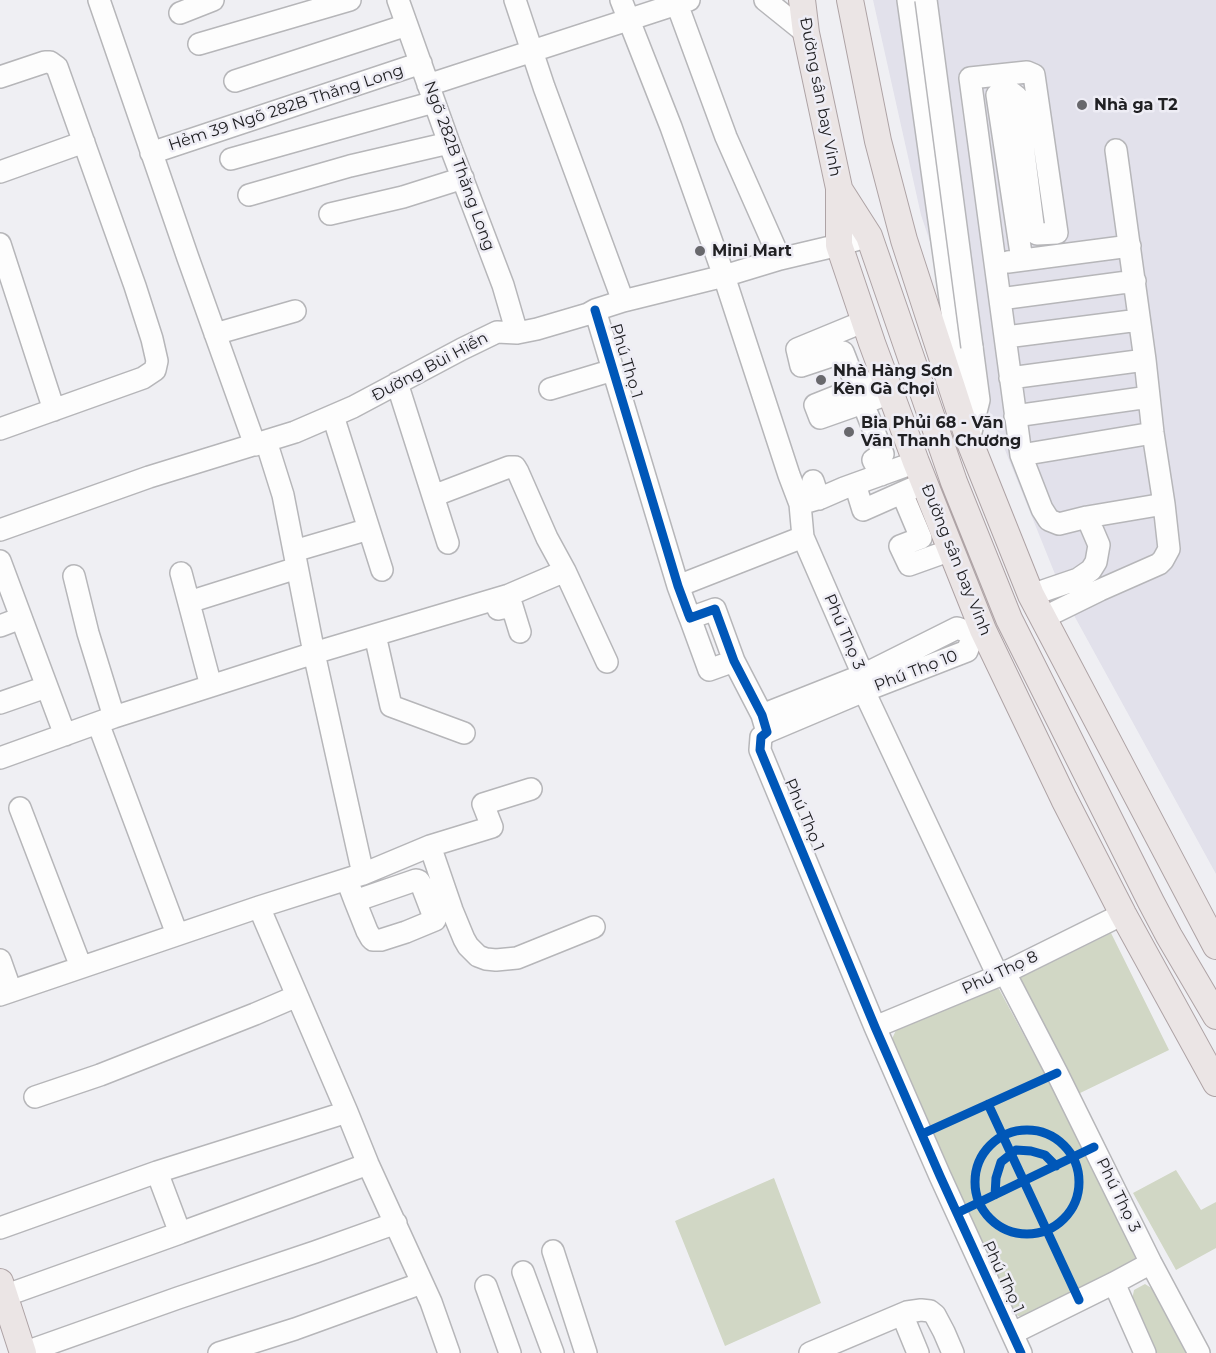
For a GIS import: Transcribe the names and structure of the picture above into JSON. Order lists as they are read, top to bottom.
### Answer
{
  "streets": {
    "main road": ["Đường sân bay Vinh"],
    "street": [
      "Hẻm 39 Ngõ 282B Thăng Long",
      "Ngõ 282B Thăng Long",
      "Phú Thọ 1",
      "Đường Bùi Hiển",
      "Phú Thọ 3",
      "Phú Thọ 10",
      "Phú Thọ 8"
    ]
  },
  "crossings": [
    ["Đường sân bay Vinh", "Đường Bùi Hiển"],
    ["Đường sân bay Vinh", "Phú Thọ 10"],
    ["Đường sân bay Vinh", "Phú Thọ 8"],
    ["Hẻm 39 Ngõ 282B Thăng Long", "Ngõ 282B Thăng Long"],
    ["Ngõ 282B Thăng Long", "Đường Bùi Hiển"],
    ["Phú Thọ 1", "Đường Bùi Hiển"],
    ["Phú Thọ 1", "Phú Thọ 10"],
    ["Phú Thọ 1", "Phú Thọ 8"],
    ["Đường Bùi Hiển", "Phú Thọ 3"],
    ["Phú Thọ 3", "Phú Thọ 10"],
    ["Phú Thọ 3", "Phú Thọ 8"]
  ],
  "places": [
    "Nhà ga T2",
    "Mini Mart",
    "Nhà Hàng Sơn Kèn Gà Chọi",
    "Bia Phủi 68 - Văn Văn Thanh Chương"
  ]
}
